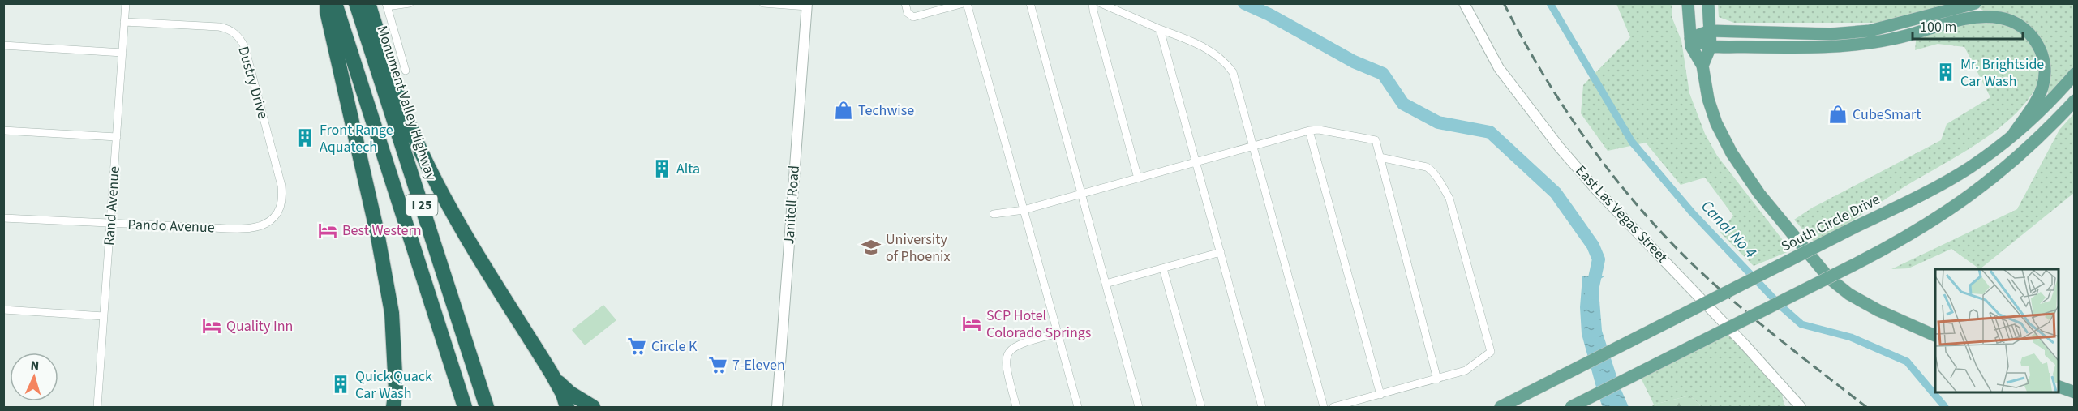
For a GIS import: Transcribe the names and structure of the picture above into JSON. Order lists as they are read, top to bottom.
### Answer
{
  "streets": {
    "highway": ["Monument Valley Highway", "I 25"],
    "main road": ["South Circle Drive"],
    "street": [
      "Dustry Drive",
      "Janitell Road",
      "Rand Avenue",
      "East Las Vegas Street",
      "Pando Avenue"
    ]
  },
  "crossings": [
    ["Dustry Drive", "Rand Avenue"],
    ["Dustry Drive", "Pando Avenue"],
    ["Rand Avenue", "Pando Avenue"]
  ],
  "water": ["Canal No 4"],
  "places": {
    "building": [
      "Mr. Brightside Car Wash",
      "Front Range Aquatech",
      "Alta",
      "Quick Quack Car Wash"
    ],
    "shop": ["Techwise", "CubeSmart"],
    "hotel": ["Best Western", "SCP Hotel Colorado Springs", "Quality Inn"],
    "school or university": ["University of Phoenix"],
    "supermarket": ["Circle K", "7-Eleven"]
  },
  "scale_bar": "100 m",
  "north": "top"
}
